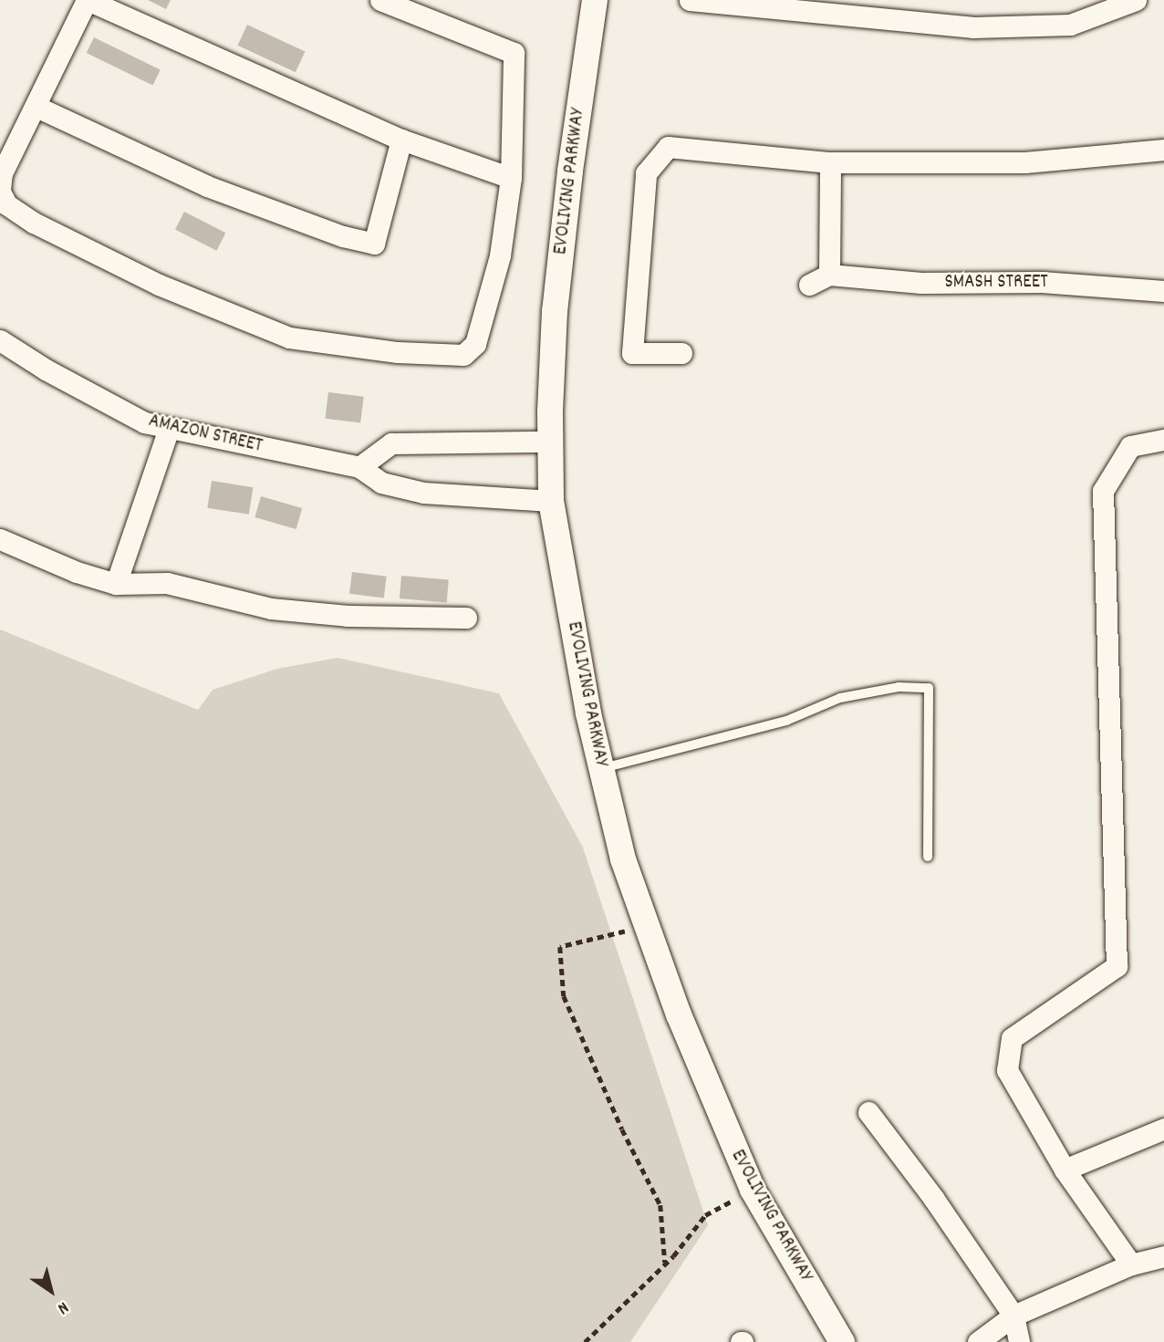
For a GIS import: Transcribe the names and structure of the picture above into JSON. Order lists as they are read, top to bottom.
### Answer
{
  "streets": {
    "street": ["EVOLIVING PARKWAY", "SMASH STREET", "AMAZON STREET"]
  },
  "crossings": [
    ["EVOLIVING PARKWAY", "AMAZON STREET"]
  ],
  "north": "bottom right"
}
